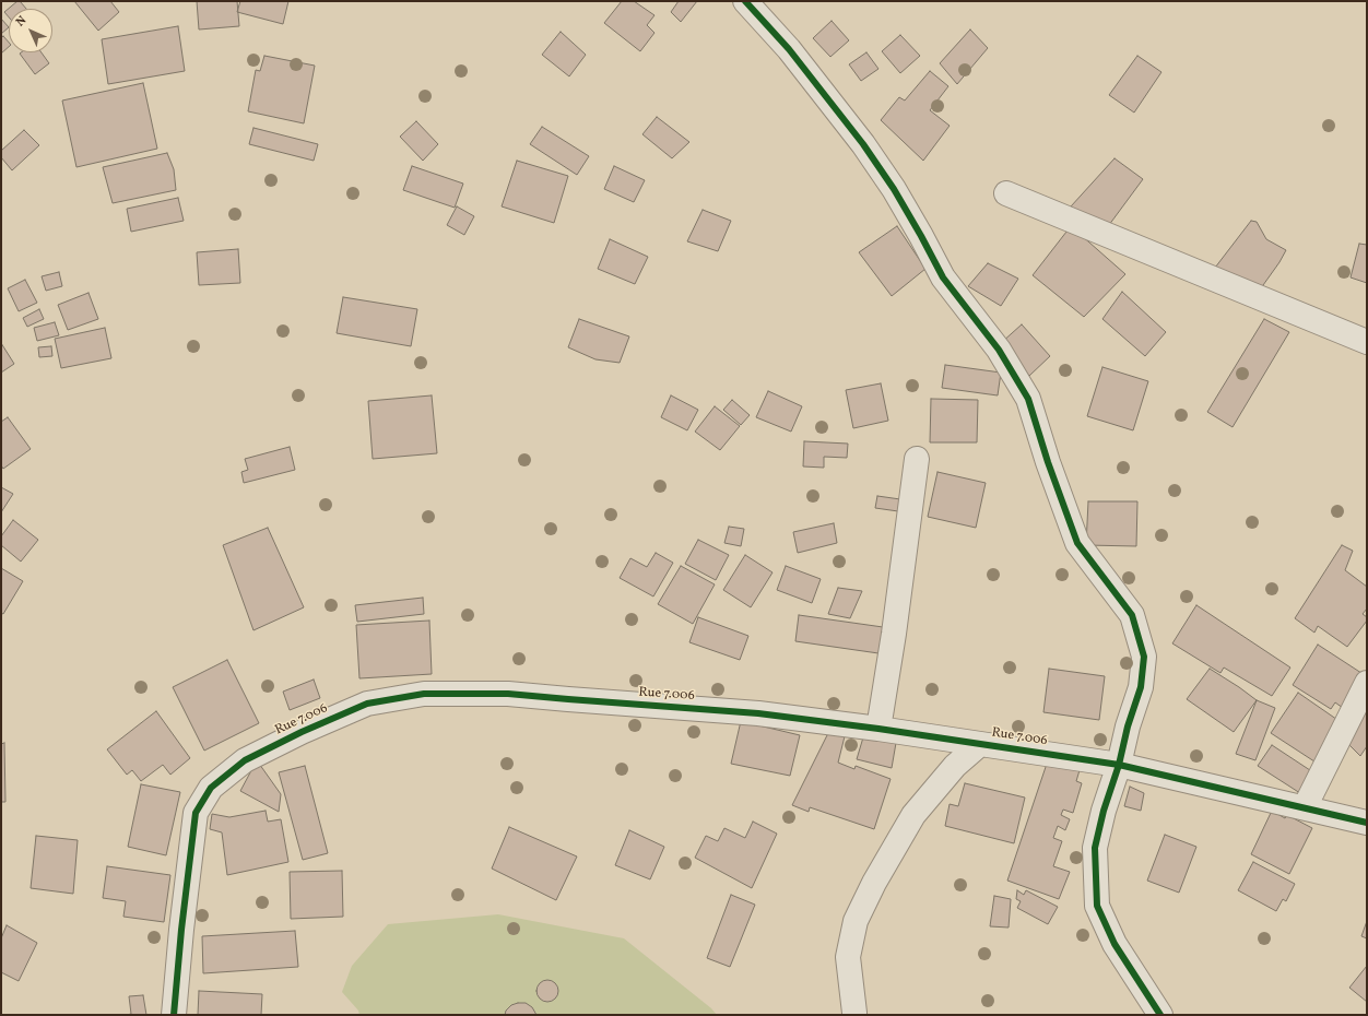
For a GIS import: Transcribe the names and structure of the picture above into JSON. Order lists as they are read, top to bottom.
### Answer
{
  "streets": {
    "street": ["Rue 7.006"]
  },
  "north": "top left"
}
